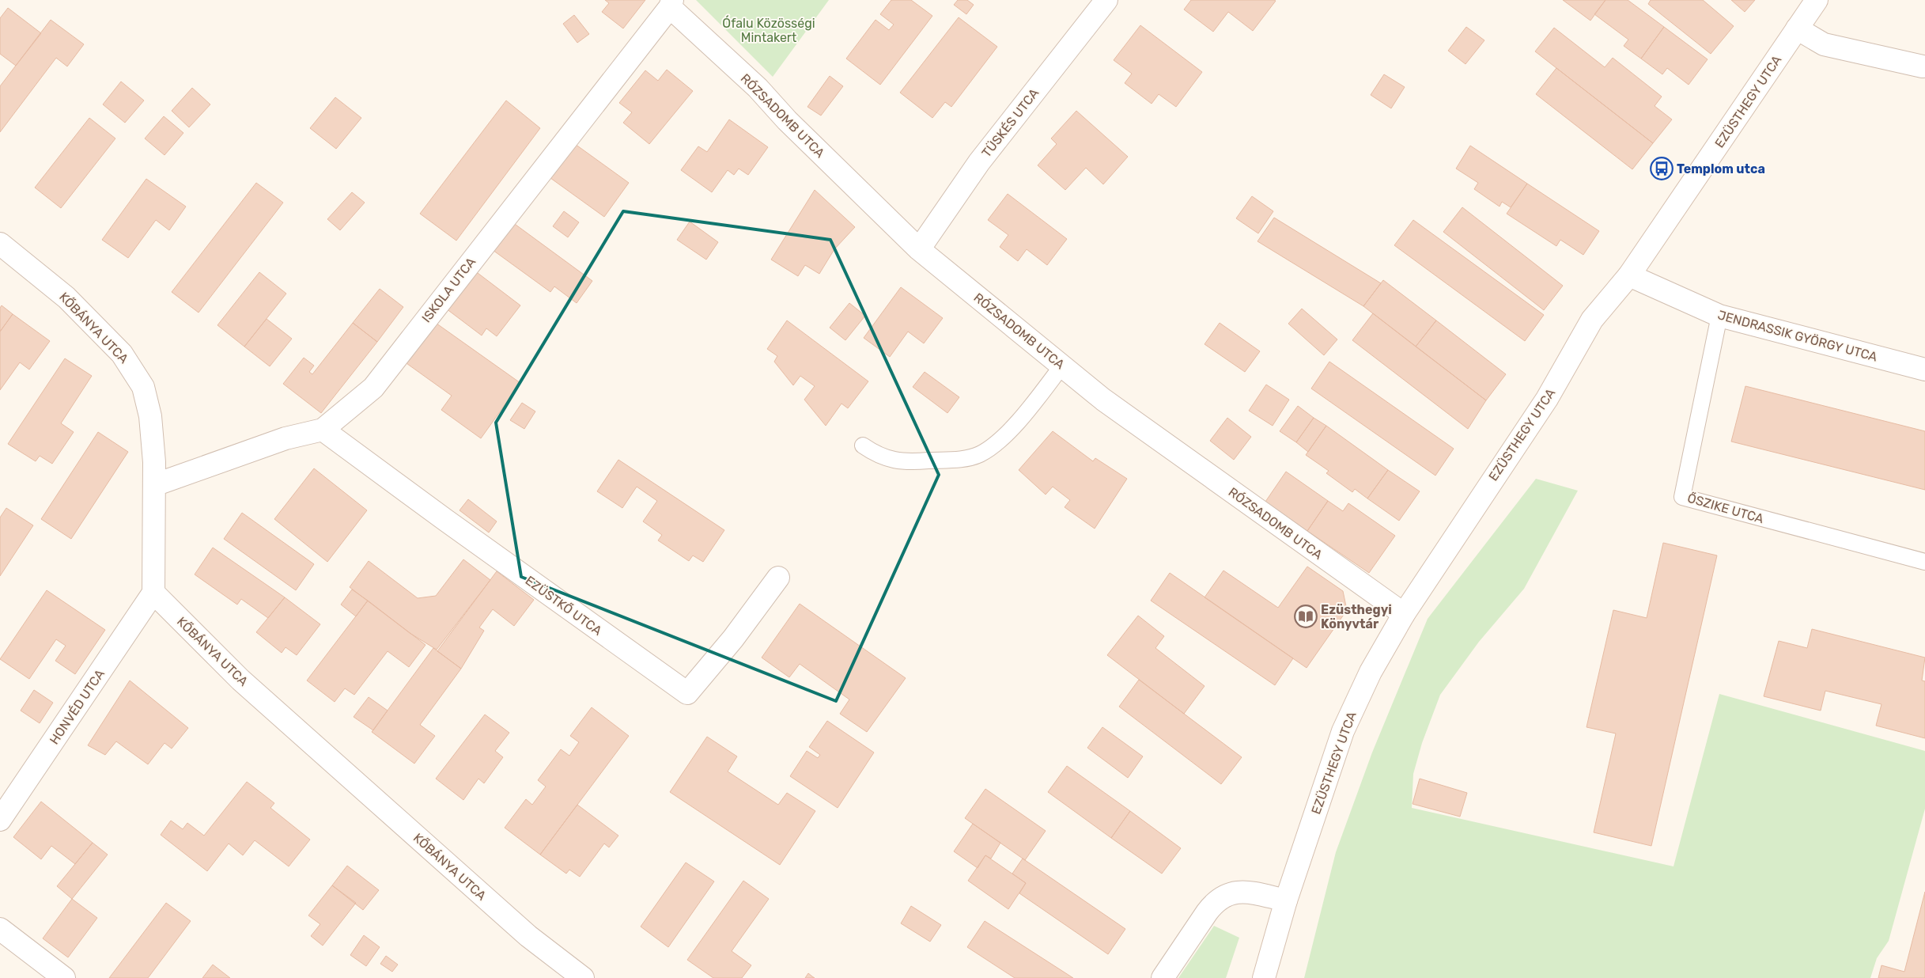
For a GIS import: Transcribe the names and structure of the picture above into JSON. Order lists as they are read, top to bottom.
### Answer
{
  "streets": {
    "street": [
      "EZÜSTHEGY UTCA",
      "RÓZSADOMB UTCA",
      "TÜSKÉS UTCA",
      "ISKOLA UTCA",
      "KŐBÁNYA UTCA",
      "JENDRASSIK GYÖRGY UTCA",
      "EZÜSTKŐ UTCA",
      "HONVÉD UTCA"
    ],
    "lane": ["ŐSZIKE UTCA"]
  },
  "crossings": [
    ["EZÜSTHEGY UTCA", "RÓZSADOMB UTCA"],
    ["EZÜSTHEGY UTCA", "JENDRASSIK GYÖRGY UTCA"],
    ["RÓZSADOMB UTCA", "TÜSKÉS UTCA"],
    ["RÓZSADOMB UTCA", "ISKOLA UTCA"],
    ["ISKOLA UTCA", "KŐBÁNYA UTCA"],
    ["ISKOLA UTCA", "EZÜSTKŐ UTCA"],
    ["KŐBÁNYA UTCA", "HONVÉD UTCA"],
    ["JENDRASSIK GYÖRGY UTCA", "ŐSZIKE UTCA"]
  ],
  "parks": ["Ófalu Közösségi Mintakert"],
  "places": {
    "bus stop": ["Templom utca"],
    "library": ["Ezüsthegyi Könyvtár"]
  }
}
